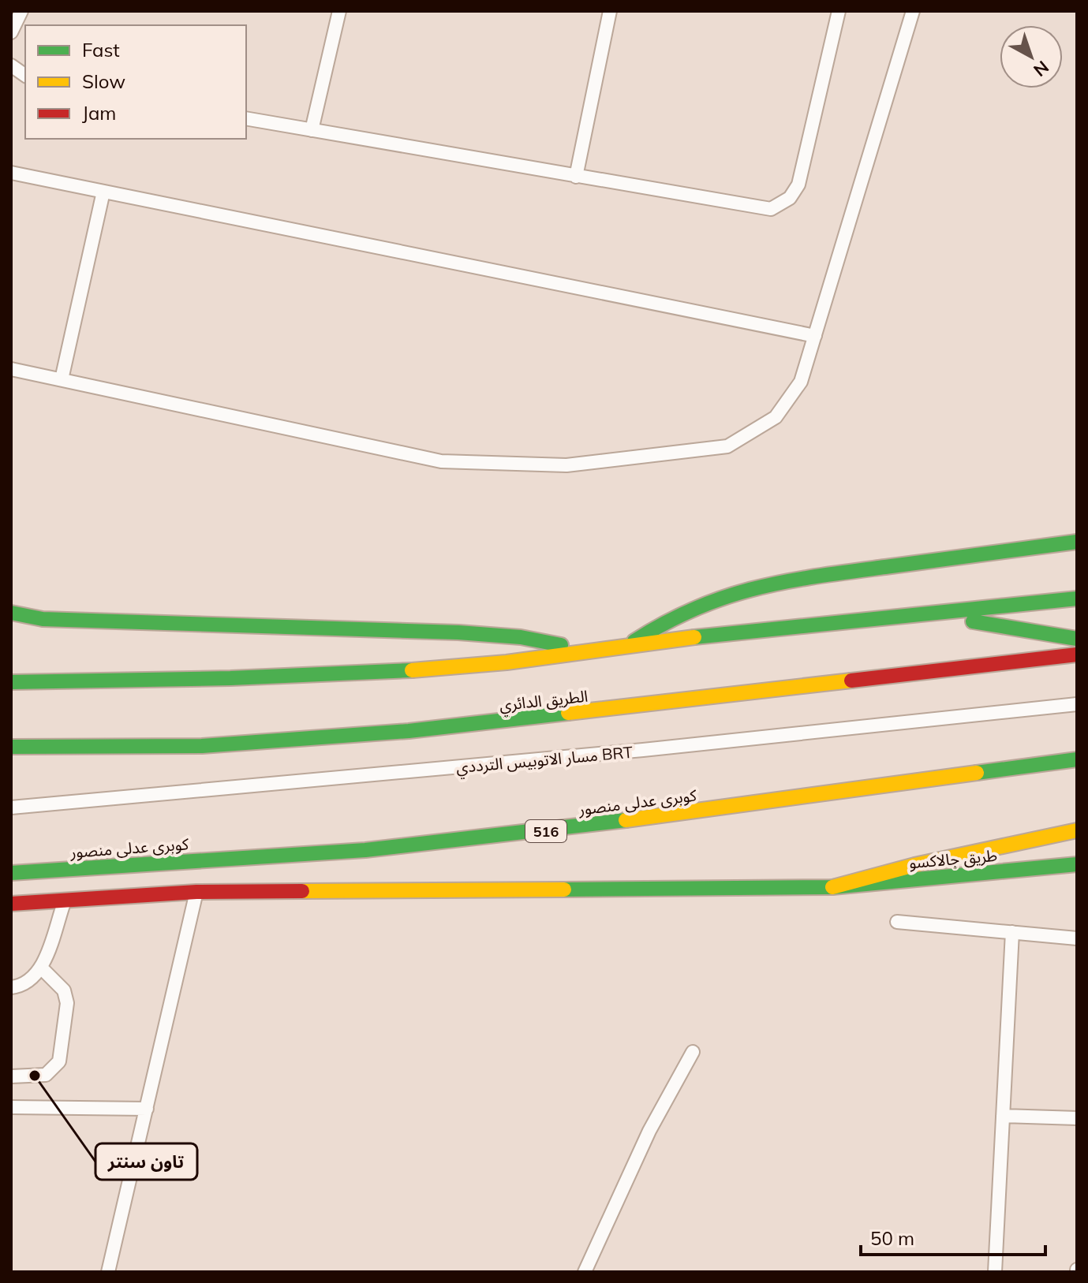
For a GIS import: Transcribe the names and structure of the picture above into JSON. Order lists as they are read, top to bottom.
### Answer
{
  "streets": {
    "main road": [
      "الطريق الدائري",
      "كوبرى عدلى منصور",
      "516",
      "طريق جالاكسو"
    ],
    "lane": ["مسار الاتوبيس الترددي BRT"]
  },
  "places": ["تاون سنتر"],
  "legend": ["Fast", "Slow", "Jam"],
  "scale_bar": "50 m",
  "north": "bottom right"
}
